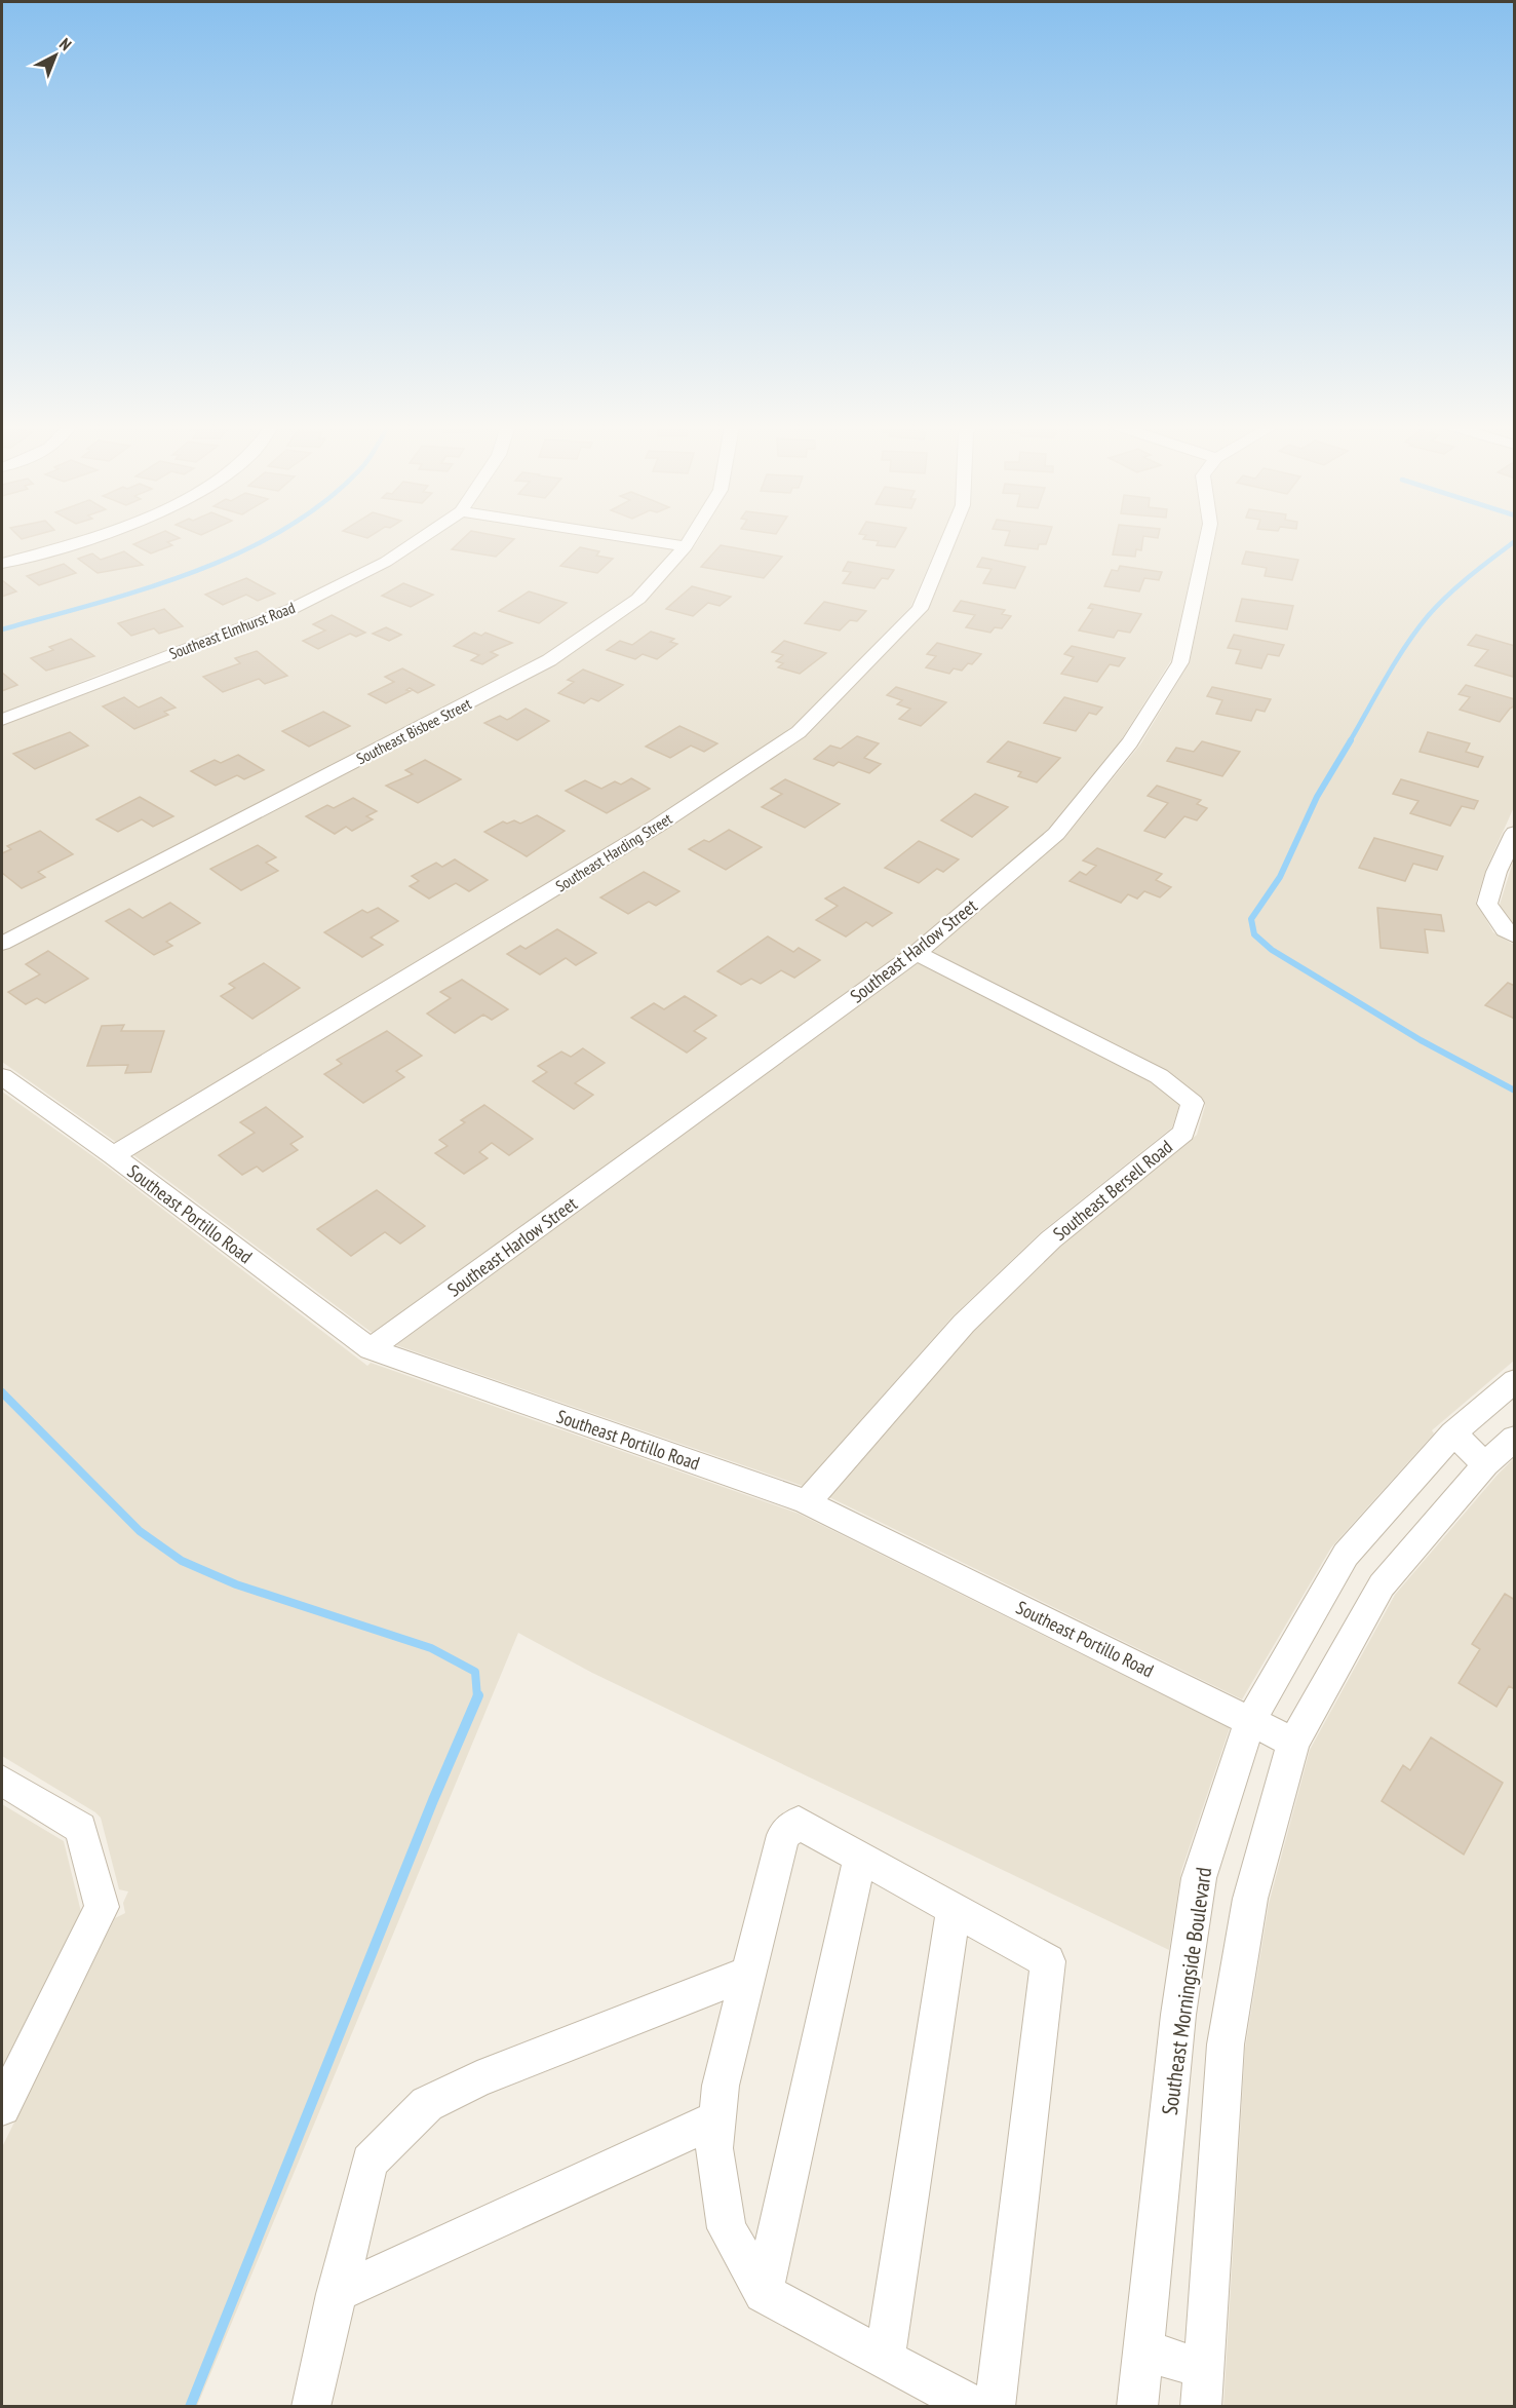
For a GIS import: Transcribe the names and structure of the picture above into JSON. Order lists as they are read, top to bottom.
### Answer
{
  "streets": {
    "street": [
      "Southeast Elmhurst Road",
      "Southeast Bisbee Street",
      "Southeast Harding Street",
      "Southeast Harlow Street",
      "Southeast Bersell Road",
      "Southeast Portillo Road",
      "Southeast Morningside Boulevard"
    ]
  },
  "crossings": [
    ["Southeast Harding Street", "Southeast Portillo Road"],
    ["Southeast Harlow Street", "Southeast Bersell Road"],
    ["Southeast Harlow Street", "Southeast Portillo Road"],
    ["Southeast Bersell Road", "Southeast Portillo Road"],
    ["Southeast Portillo Road", "Southeast Morningside Boulevard"]
  ],
  "north": "top right"
}
